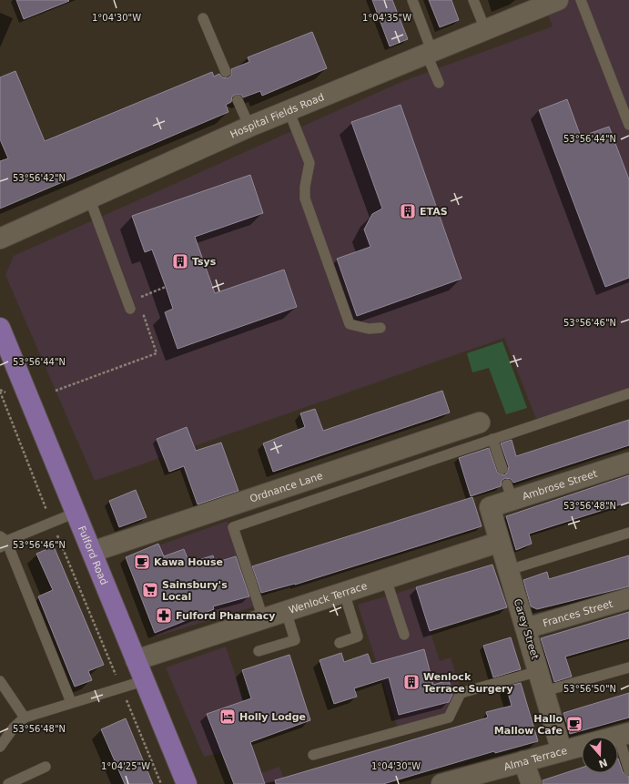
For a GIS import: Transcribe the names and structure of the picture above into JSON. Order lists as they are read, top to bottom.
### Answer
{
  "streets": {
    "main road": ["Fulford Road"],
    "street": [
      "Hospital Fields Road",
      "Ambrose Street",
      "Ordnance Lane",
      "Wenlock Terrace",
      "Frances Street",
      "Carey Street",
      "Alma Terrace"
    ]
  },
  "crossings": [
    ["Ambrose Street", "Carey Street"],
    ["Ordnance Lane", "Fulford Road"],
    ["Fulford Road", "Wenlock Terrace"],
    ["Wenlock Terrace", "Carey Street"],
    ["Frances Street", "Carey Street"],
    ["Carey Street", "Alma Terrace"]
  ],
  "places": {
    "building": ["ETAS", "Tsys", "Wenlock Terrace Surgery"],
    "cafe": ["Kawa House", "Hallo Mallow Cafe"],
    "supermarket": ["Sainsbury's Local"],
    "pharmacy": ["Fulford Pharmacy"],
    "hotel": ["Holly Lodge"]
  },
  "north": "bottom",
  "coordinates": [
    "1°04'30\"W",
    "1°04'35\"W",
    "53°56'44\"N",
    "53°56'42\"N",
    "53°56'46\"N",
    "53°56'48\"N",
    "53°56'50\"N",
    "1°04'25\"W"
  ]
}
